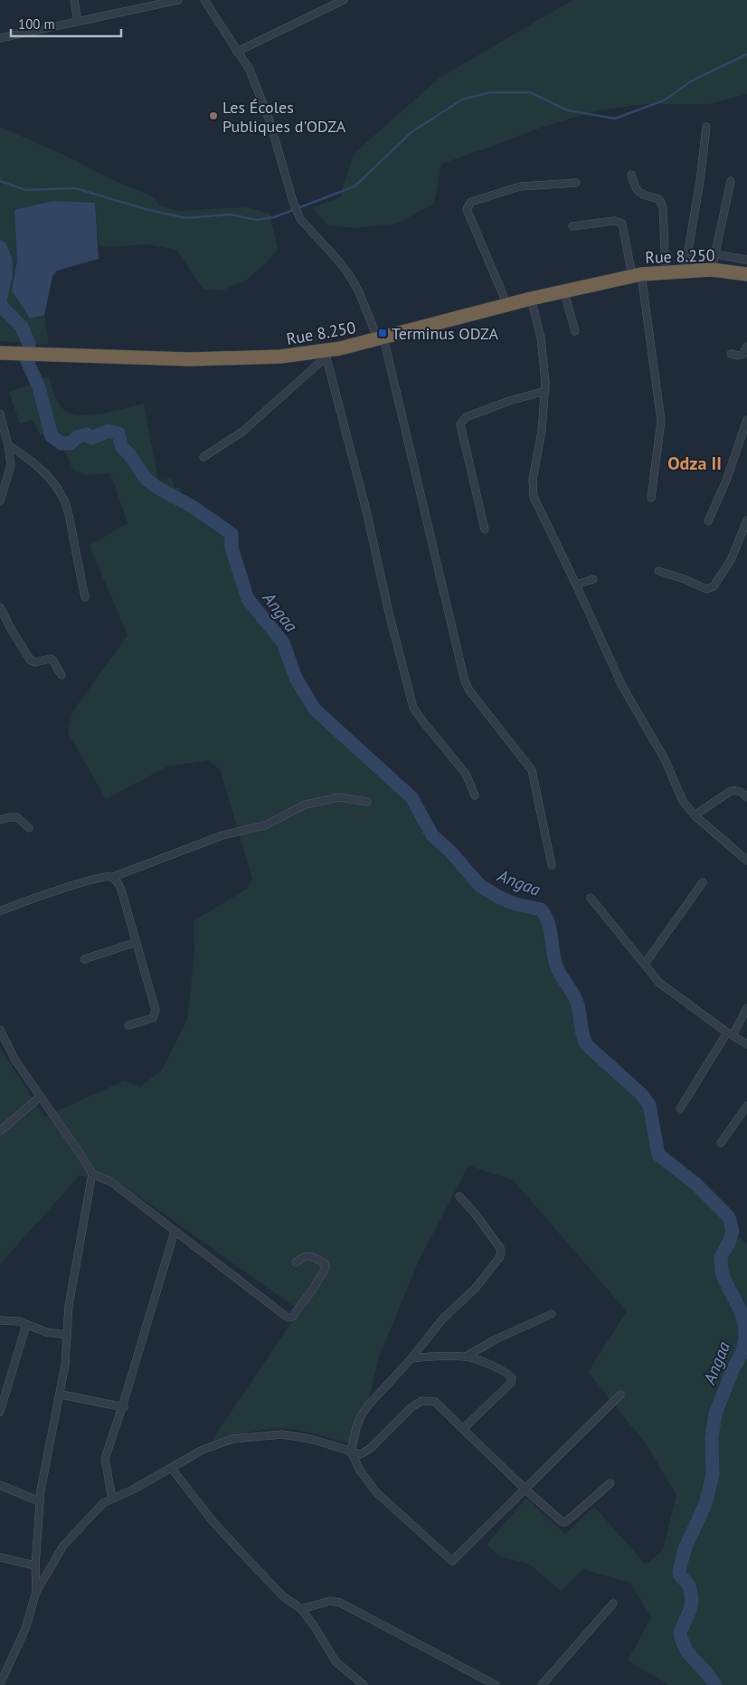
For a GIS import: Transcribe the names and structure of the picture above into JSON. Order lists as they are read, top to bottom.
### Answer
{
  "streets": {
    "highway": ["Rue 8.250"]
  },
  "districts": ["Odza II"],
  "water": ["Angaa"],
  "places": {
    "other": ["Les Écoles Publiques d'ODZA"],
    "transit": ["Terminus ODZA"]
  },
  "scale_bar": "100 m"
}
